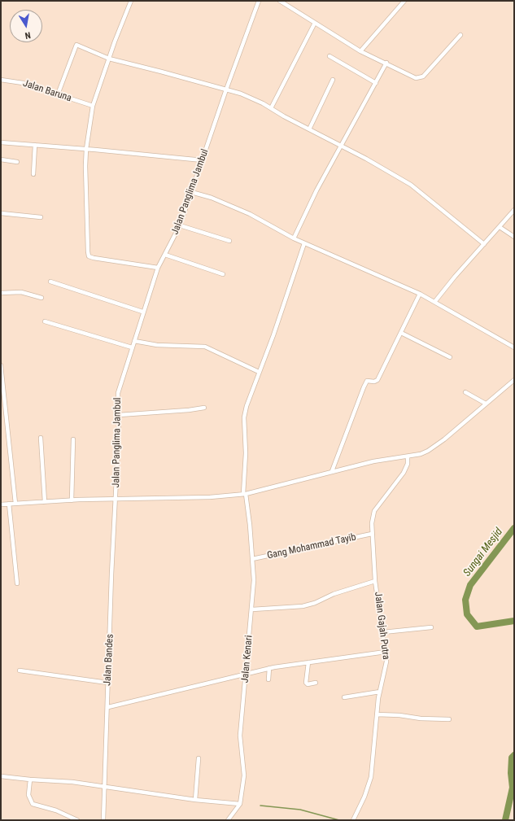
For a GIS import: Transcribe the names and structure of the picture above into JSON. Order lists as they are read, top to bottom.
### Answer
{
  "streets": {
    "street": [
      "Jalan Baruna",
      "Jalan Panglima Jambul",
      "Gang Mohammad Tayib",
      "Jalan Gajah Putra",
      "Jalan Kenari",
      "Jalan Bandes"
    ]
  },
  "crossings": [
    ["Jalan Panglima Jambul", "Jalan Bandes"],
    ["Gang Mohammad Tayib", "Jalan Gajah Putra"],
    ["Gang Mohammad Tayib", "Jalan Kenari"]
  ],
  "water": ["Sungai Mesjid"],
  "north": "bottom"
}
